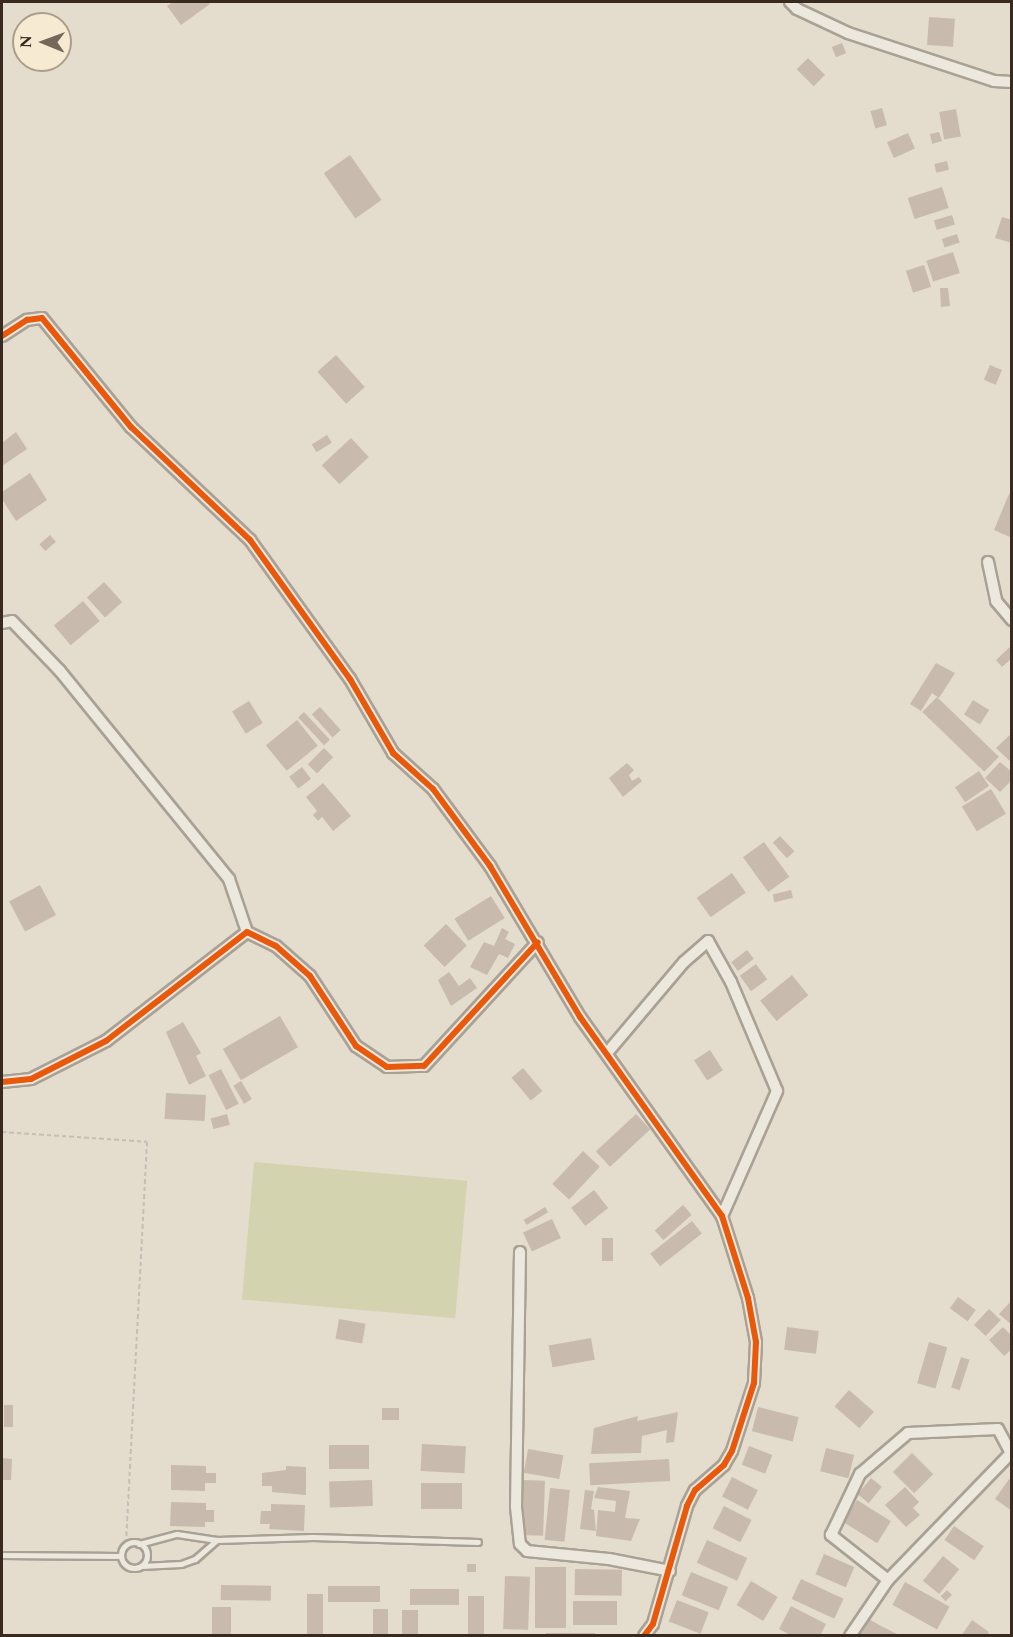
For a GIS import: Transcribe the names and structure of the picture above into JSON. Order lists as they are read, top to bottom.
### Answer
{
  "north": "left"
}
